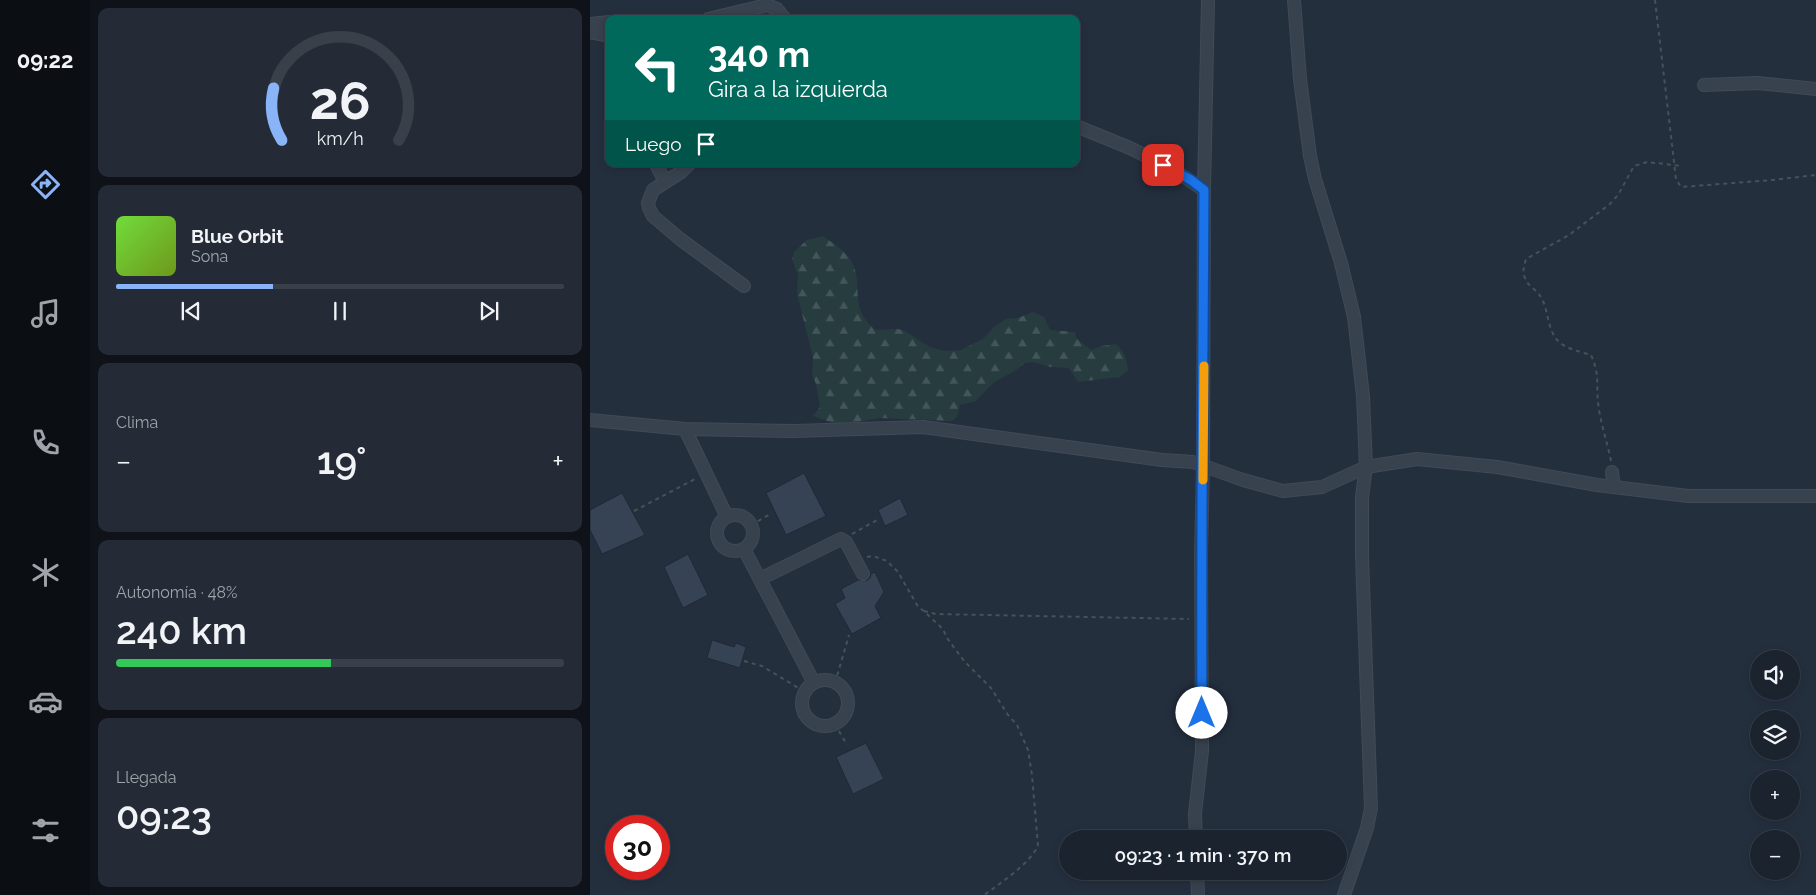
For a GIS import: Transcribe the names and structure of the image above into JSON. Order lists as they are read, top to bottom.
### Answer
{
  "page": {
    "tabs": "09:22",
    "turn": ["340 m", "Gira a la izquierda"],
    "then": "Luego",
    "song": ["Blue Orbit", "Sona"],
    "tile": [
      "Clima",
      ["Autonomía · 48%", "240 km"],
      ["Llegada", "09:23"]
    ],
    "heat": ["−", "19°", "+"],
    "map_buttons": ["+", "−"],
    "limit": "30",
    "trip": "09:23 · 1 min · 370 m",
    "gauge": ["26", "km/h"]
  }
}
